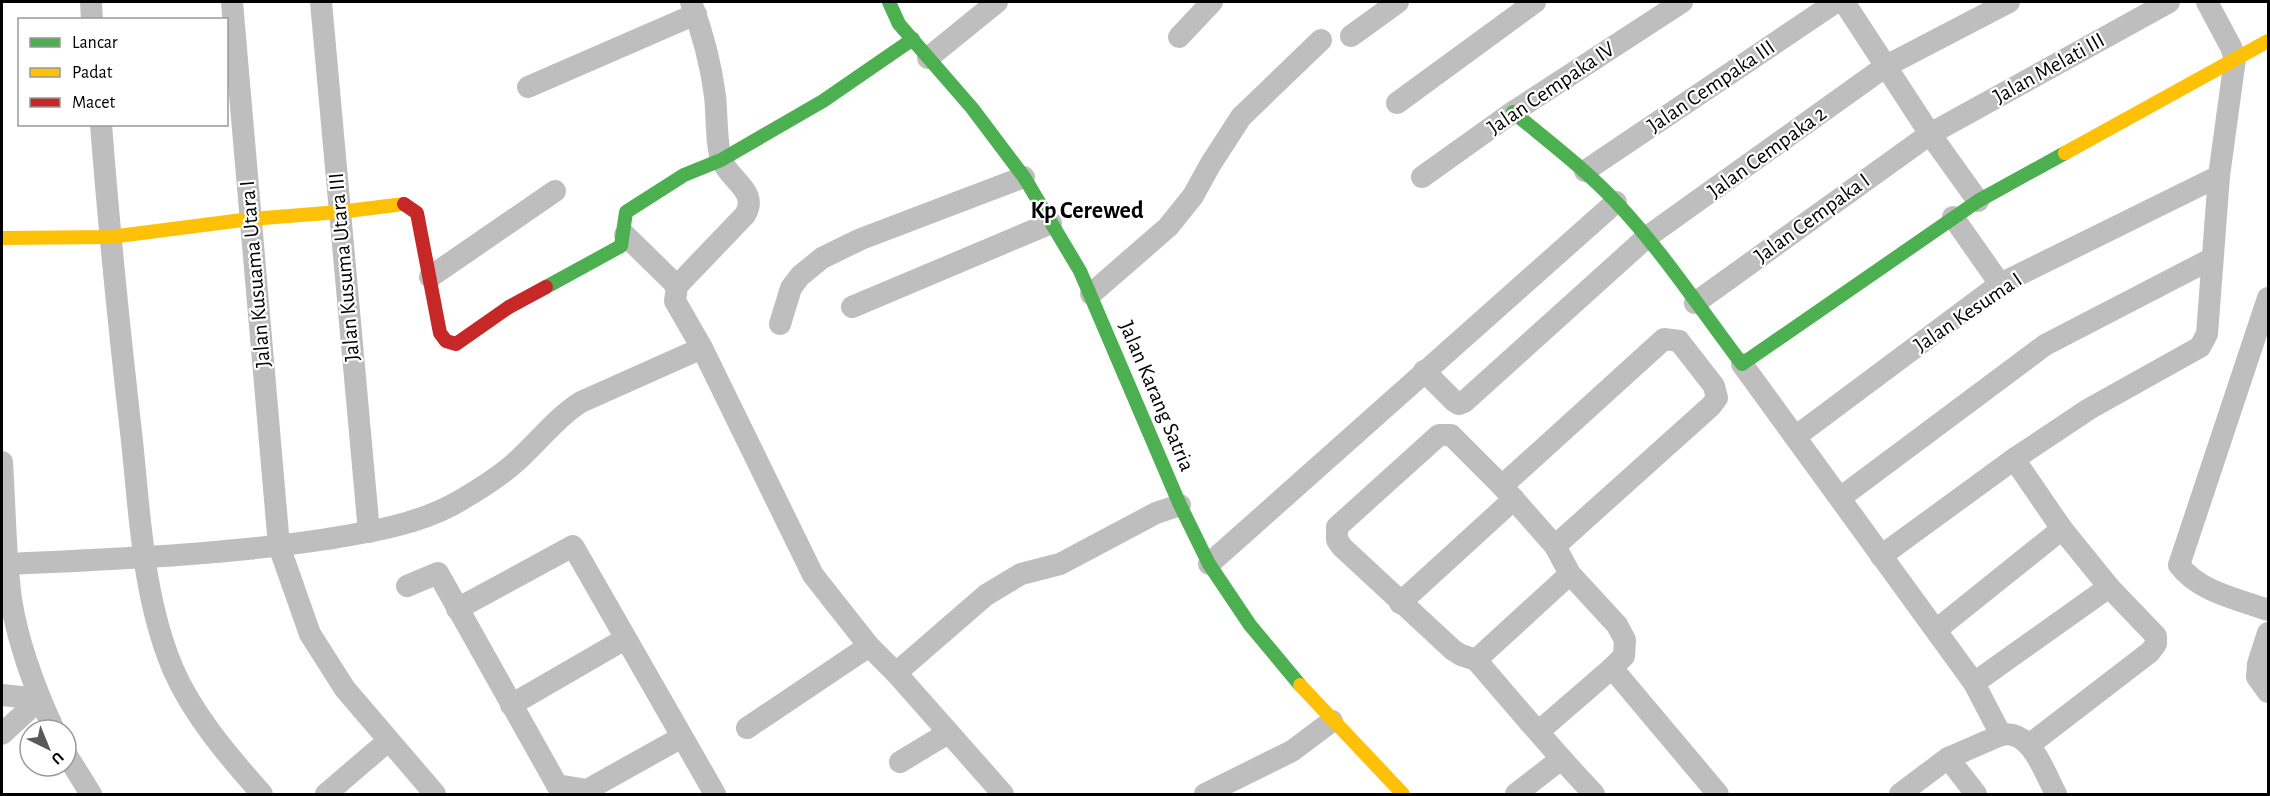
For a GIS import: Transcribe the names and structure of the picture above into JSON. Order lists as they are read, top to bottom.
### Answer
{
  "streets": {
    "street": [
      "Jalan Melati III",
      "Jalan Cempaka III",
      "Jalan Cempaka IV",
      "Jalan Cempaka 2",
      "Jalan Cempaka I",
      "Jalan Kusuma Utara III",
      "Jalan Kusuama Utara I",
      "Jalan Kesuma I",
      "Jalan Karang Satria"
    ]
  },
  "crossings": [
    ["Jalan Melati III", "Jalan Cempaka I"]
  ],
  "districts": ["Kp Cerewed"],
  "legend": ["Lancar", "Padat", "Macet"],
  "north": "bottom right"
}
